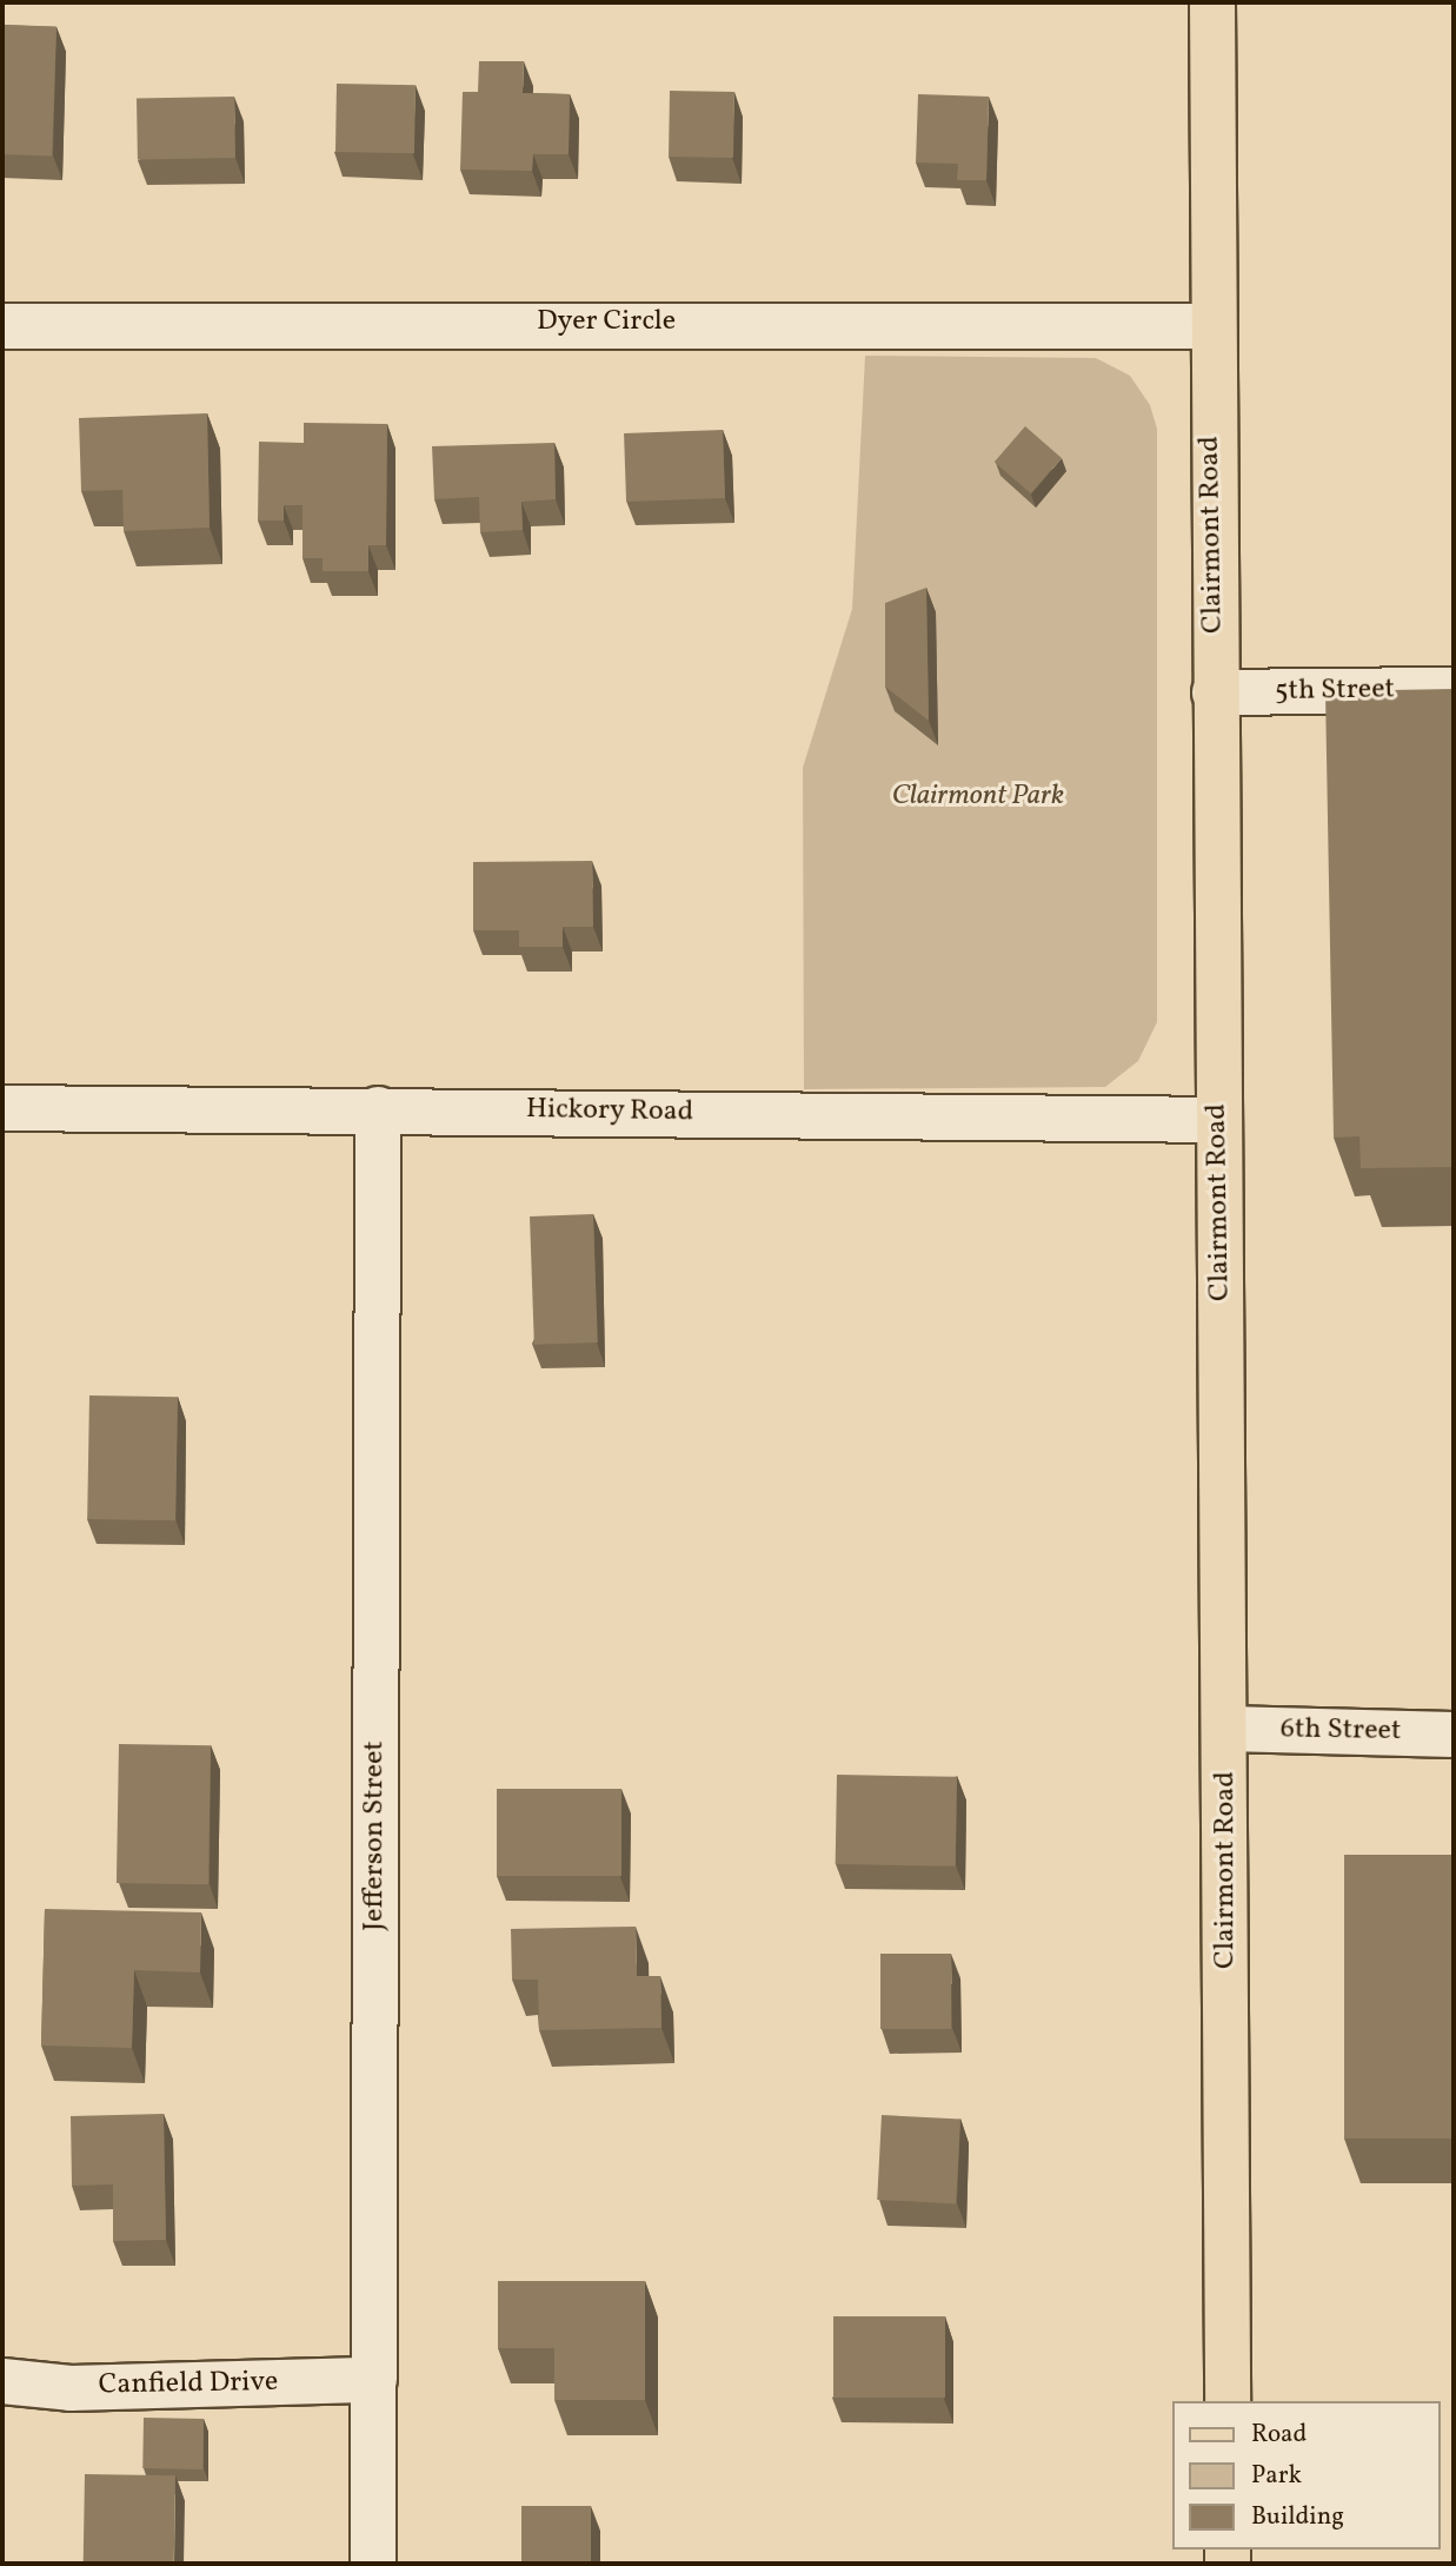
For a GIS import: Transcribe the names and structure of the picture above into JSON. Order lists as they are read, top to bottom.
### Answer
{
  "streets": {
    "main road": ["Clairmont Road"],
    "street": [
      "Dyer Circle",
      "5th Street",
      "Hickory Road",
      "6th Street",
      "Jefferson Street",
      "Canfield Drive"
    ]
  },
  "crossings": [
    ["Dyer Circle", "Clairmont Road"],
    ["Clairmont Road", "5th Street"],
    ["Clairmont Road", "Hickory Road"],
    ["Clairmont Road", "6th Street"],
    ["Hickory Road", "Jefferson Street"],
    ["Jefferson Street", "Canfield Drive"]
  ],
  "parks": ["Clairmont Park"],
  "legend": ["Road", "Park", "Building"]
}
